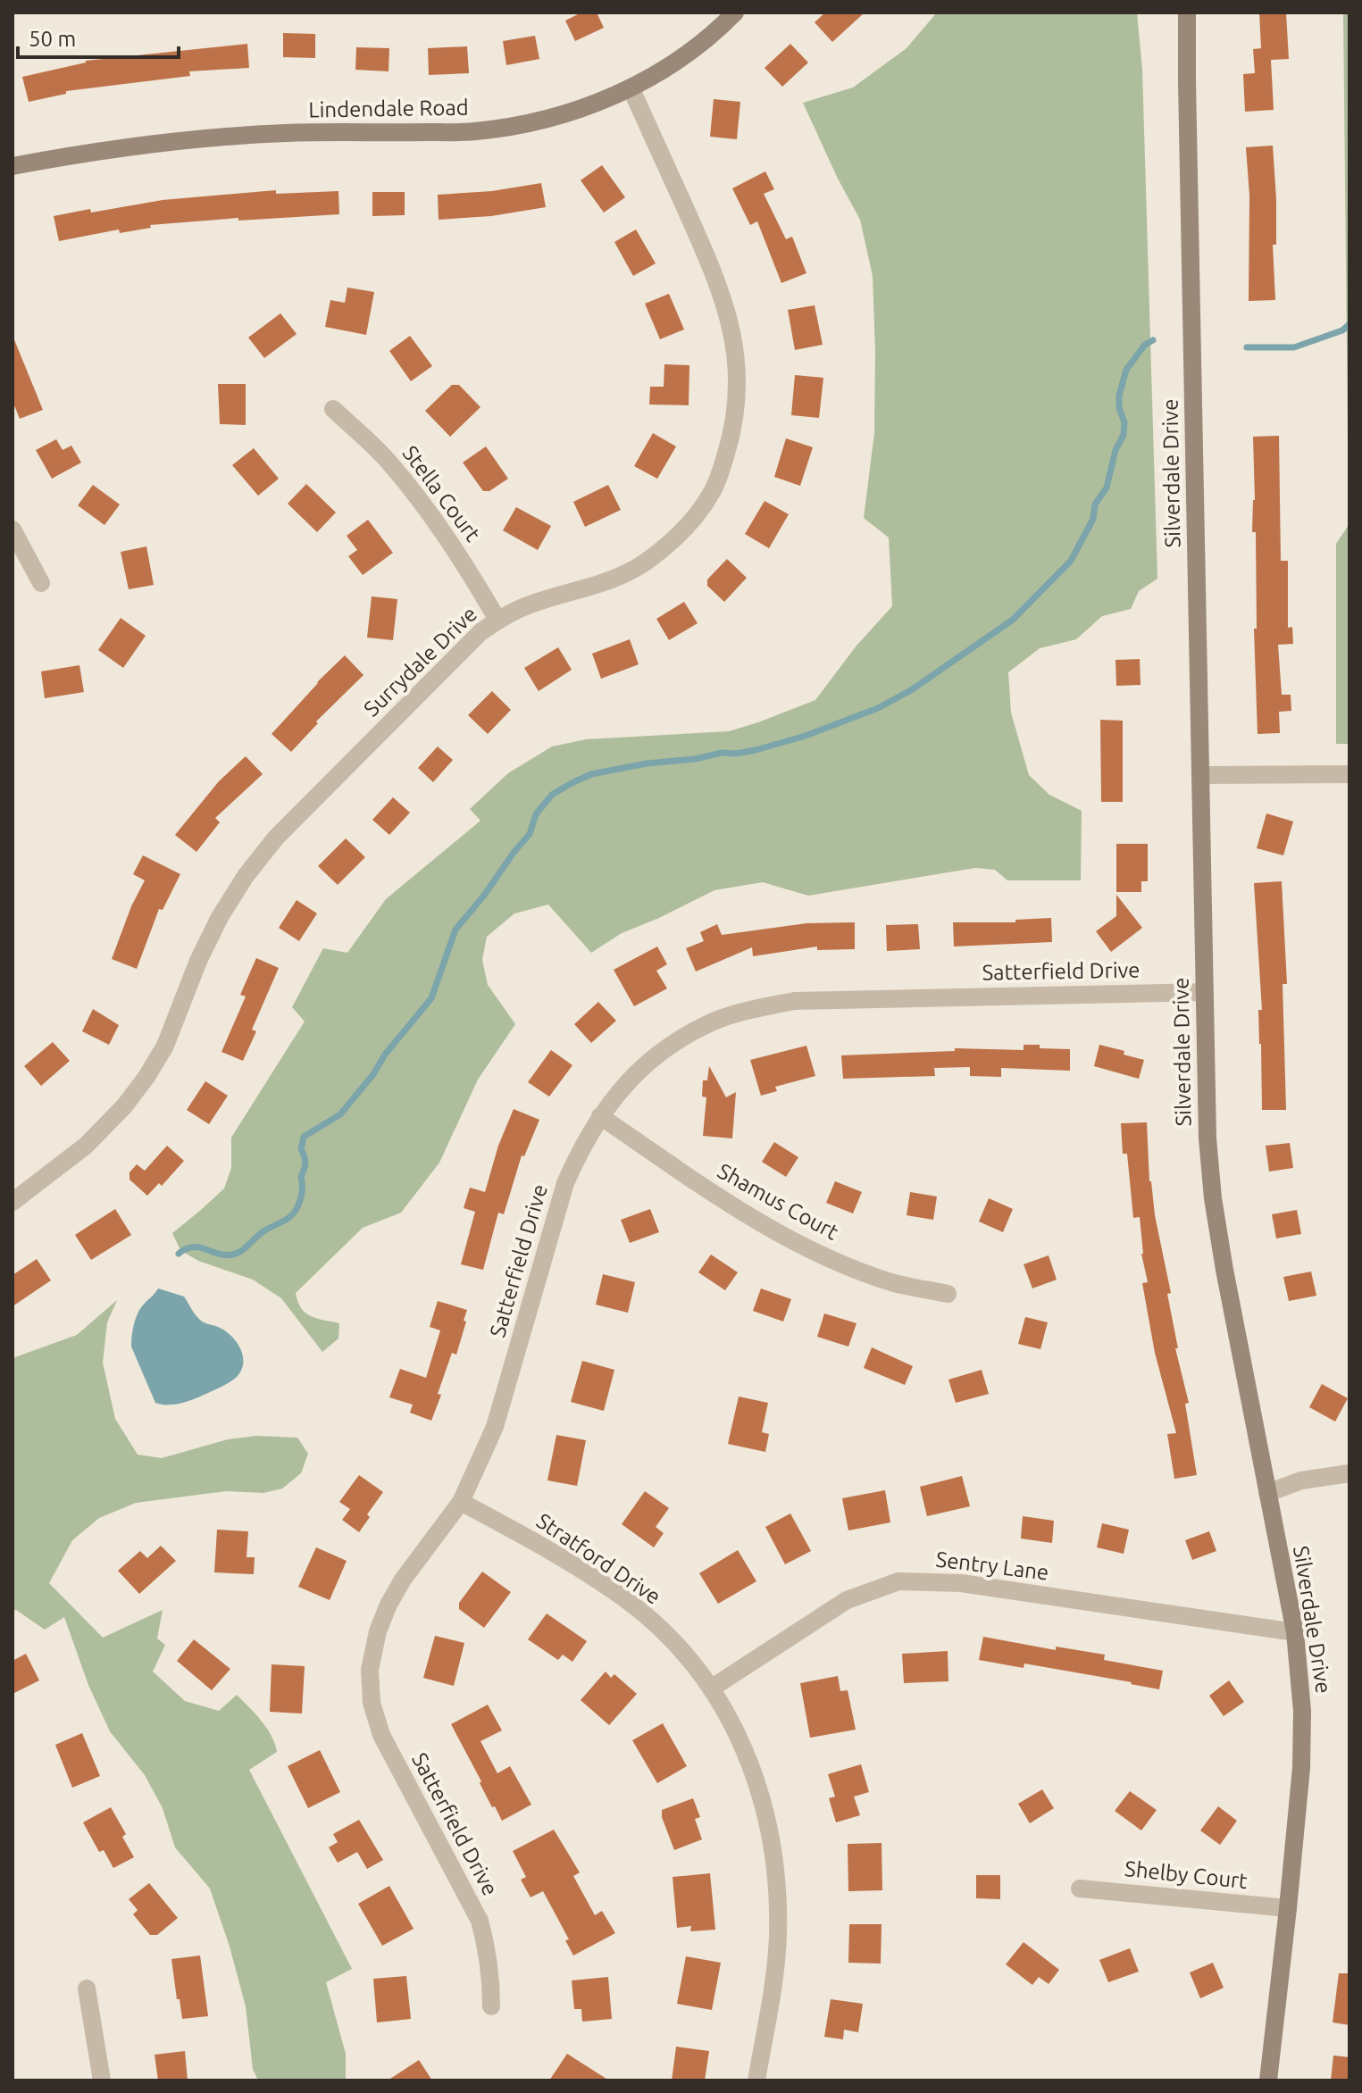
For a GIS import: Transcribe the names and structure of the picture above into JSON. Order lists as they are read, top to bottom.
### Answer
{
  "streets": {
    "street": [
      "Lindendale Road",
      "Silverdale Drive",
      "Stella Court",
      "Surrydale Drive",
      "Satterfield Drive",
      "Shamus Court",
      "Stratford Drive",
      "Sentry Lane",
      "Shelby Court"
    ]
  },
  "crossings": [
    ["Lindendale Road", "Surrydale Drive"],
    ["Silverdale Drive", "Satterfield Drive"],
    ["Silverdale Drive", "Sentry Lane"],
    ["Silverdale Drive", "Shelby Court"],
    ["Stella Court", "Surrydale Drive"],
    ["Satterfield Drive", "Shamus Court"],
    ["Satterfield Drive", "Stratford Drive"],
    ["Stratford Drive", "Sentry Lane"]
  ],
  "scale_bar": "50 m"
}
